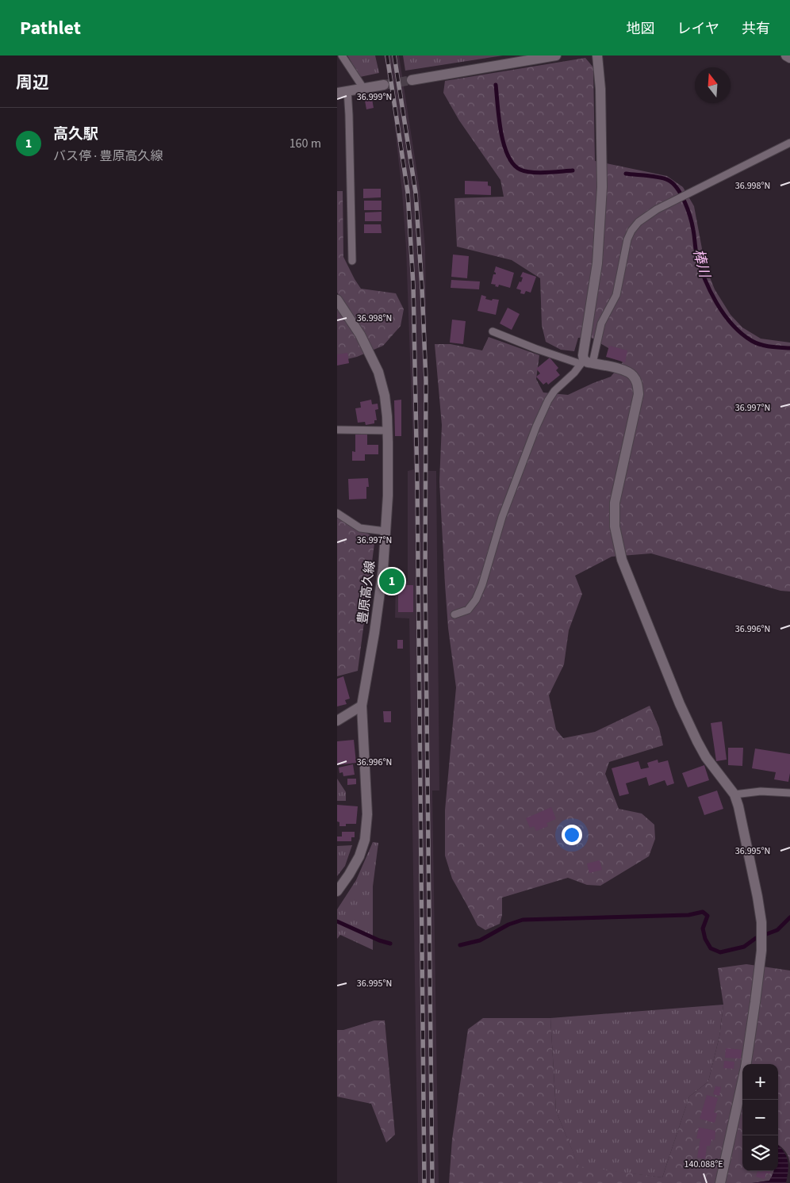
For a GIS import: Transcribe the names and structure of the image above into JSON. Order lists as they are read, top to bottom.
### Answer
{
  "streets": {
    "street": ["豊原高久線"]
  },
  "water": ["棒川"],
  "north": "top",
  "page": {
    "header": "Pathlet",
    "nav": ["地図", "レイヤ", "共有"],
    "heading": "周辺",
    "list": [
      {
        "mark": "1",
        "name": "高久駅",
        "note": "バス停 · 豊原高久線",
        "value": "160 m"
      }
    ],
    "pins": "1",
    "map_buttons": ["+", "−"]
  },
  "coordinates": [
    "36.999°N",
    "36.998°N",
    "36.997°N",
    "36.996°N",
    "36.995°N",
    "140.088°E"
  ]
}
